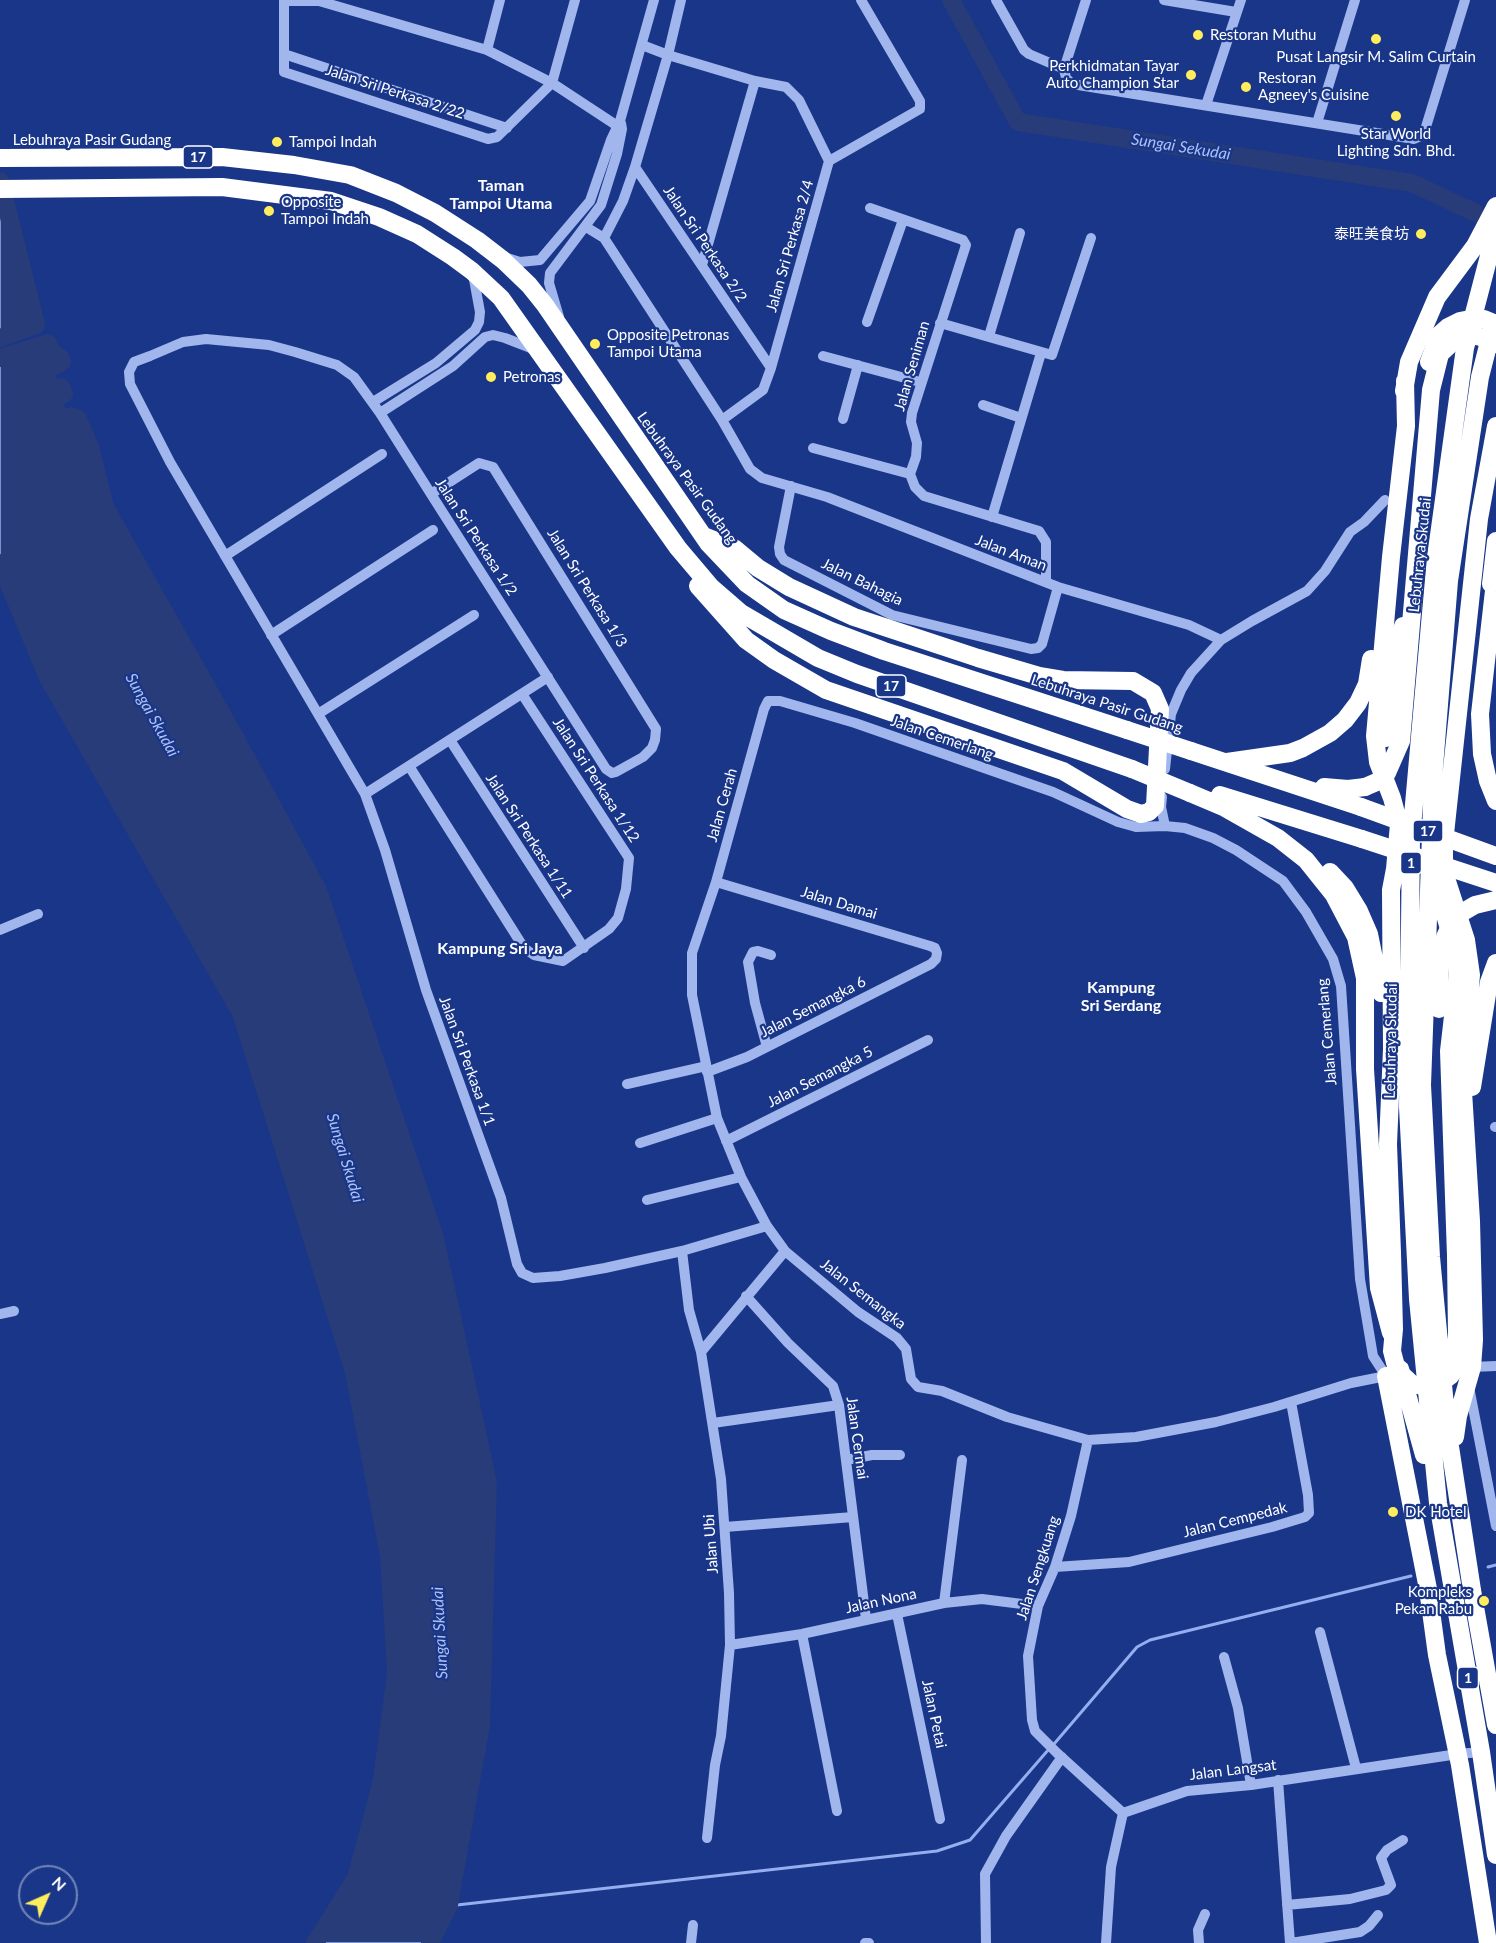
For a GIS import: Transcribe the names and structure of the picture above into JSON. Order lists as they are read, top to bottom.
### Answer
{
  "streets": {
    "highway": [
      "Lebuhraya Pasir Gudang",
      "17",
      "Lebuhraya Skudai",
      "1"
    ],
    "street": [
      "Jalan Sri Perkasa 2/22",
      "Jalan Sri Perkasa 2/2",
      "Jalan Sri Perkasa 2/4",
      "Jalan Seniman",
      "Jalan Sri Perkasa 1/2",
      "Jalan Aman",
      "Jalan Bahagia",
      "Jalan Sri Perkasa 1/3",
      "Jalan Cemerlang",
      "Jalan Sri Perkasa 1/12",
      "Jalan Cerah",
      "Jalan Sri Perkasa 1/11",
      "Jalan Damai",
      "Jalan Semangka 6",
      "Jalan Sri Perkasa 1/1",
      "Jalan Semangka 5",
      "Jalan Semangka",
      "Jalan Cermai",
      "Jalan Cempedak",
      "Jalan Ubi",
      "Jalan Sengkuang",
      "Jalan Nona",
      "Jalan Petai",
      "Jalan Langsat"
    ]
  },
  "crossings": [
    ["Jalan Sri Perkasa 2/2", "Jalan Sri Perkasa 2/4"],
    ["Jalan Sri Perkasa 2/4", "Jalan Aman"],
    ["Jalan Sri Perkasa 1/2", "Jalan Sri Perkasa 1/3"],
    ["Jalan Sri Perkasa 1/2", "Jalan Sri Perkasa 1/1"],
    ["Jalan Aman", "Jalan Bahagia"],
    ["Lebuhraya Skudai", "Jalan Langsat"],
    ["Jalan Cemerlang", "Jalan Cerah"],
    ["Jalan Cemerlang", "Jalan Semangka"],
    ["Jalan Sri Perkasa 1/12", "Jalan Sri Perkasa 1/11"],
    ["Jalan Cerah", "Jalan Damai"],
    ["Jalan Cerah", "Jalan Semangka"],
    ["Jalan Damai", "Jalan Semangka 6"],
    ["Jalan Semangka 6", "Jalan Semangka"],
    ["Jalan Sri Perkasa 1/1", "Jalan Semangka"],
    ["Jalan Sri Perkasa 1/1", "Jalan Ubi"],
    ["Jalan Semangka 5", "Jalan Semangka"],
    ["Jalan Semangka", "Jalan Cempedak"],
    ["Jalan Semangka", "Jalan Sengkuang"],
    ["Jalan Cermai", "Jalan Nona"],
    ["Jalan Cempedak", "Jalan Sengkuang"],
    ["Jalan Ubi", "Jalan Nona"],
    ["Jalan Sengkuang", "Jalan Nona"],
    ["Jalan Sengkuang", "Jalan Langsat"],
    ["Jalan Nona", "Jalan Petai"]
  ],
  "districts": ["Taman Tampoi Utama", "Kampung Sri Jaya", "Kampung Sri Serdang"],
  "water": ["Sungai Sekudai", "Sungai Skudai"],
  "places": [
    "Restoran Muthu",
    "Pusat Langsir M. Salim Curtain",
    "Perkhidmatan Tayar Auto Champion Star",
    "Restoran Agneey's Cuisine",
    "Star World Lighting Sdn. Bhd.",
    "Tampoi Indah",
    "Opposite Tampoi Indah",
    "泰旺美食坊",
    "Opposite Petronas Tampoi Utama",
    "Petronas",
    "DK Hotel",
    "Kompleks Pekan Rabu"
  ],
  "north": "top right"
}
